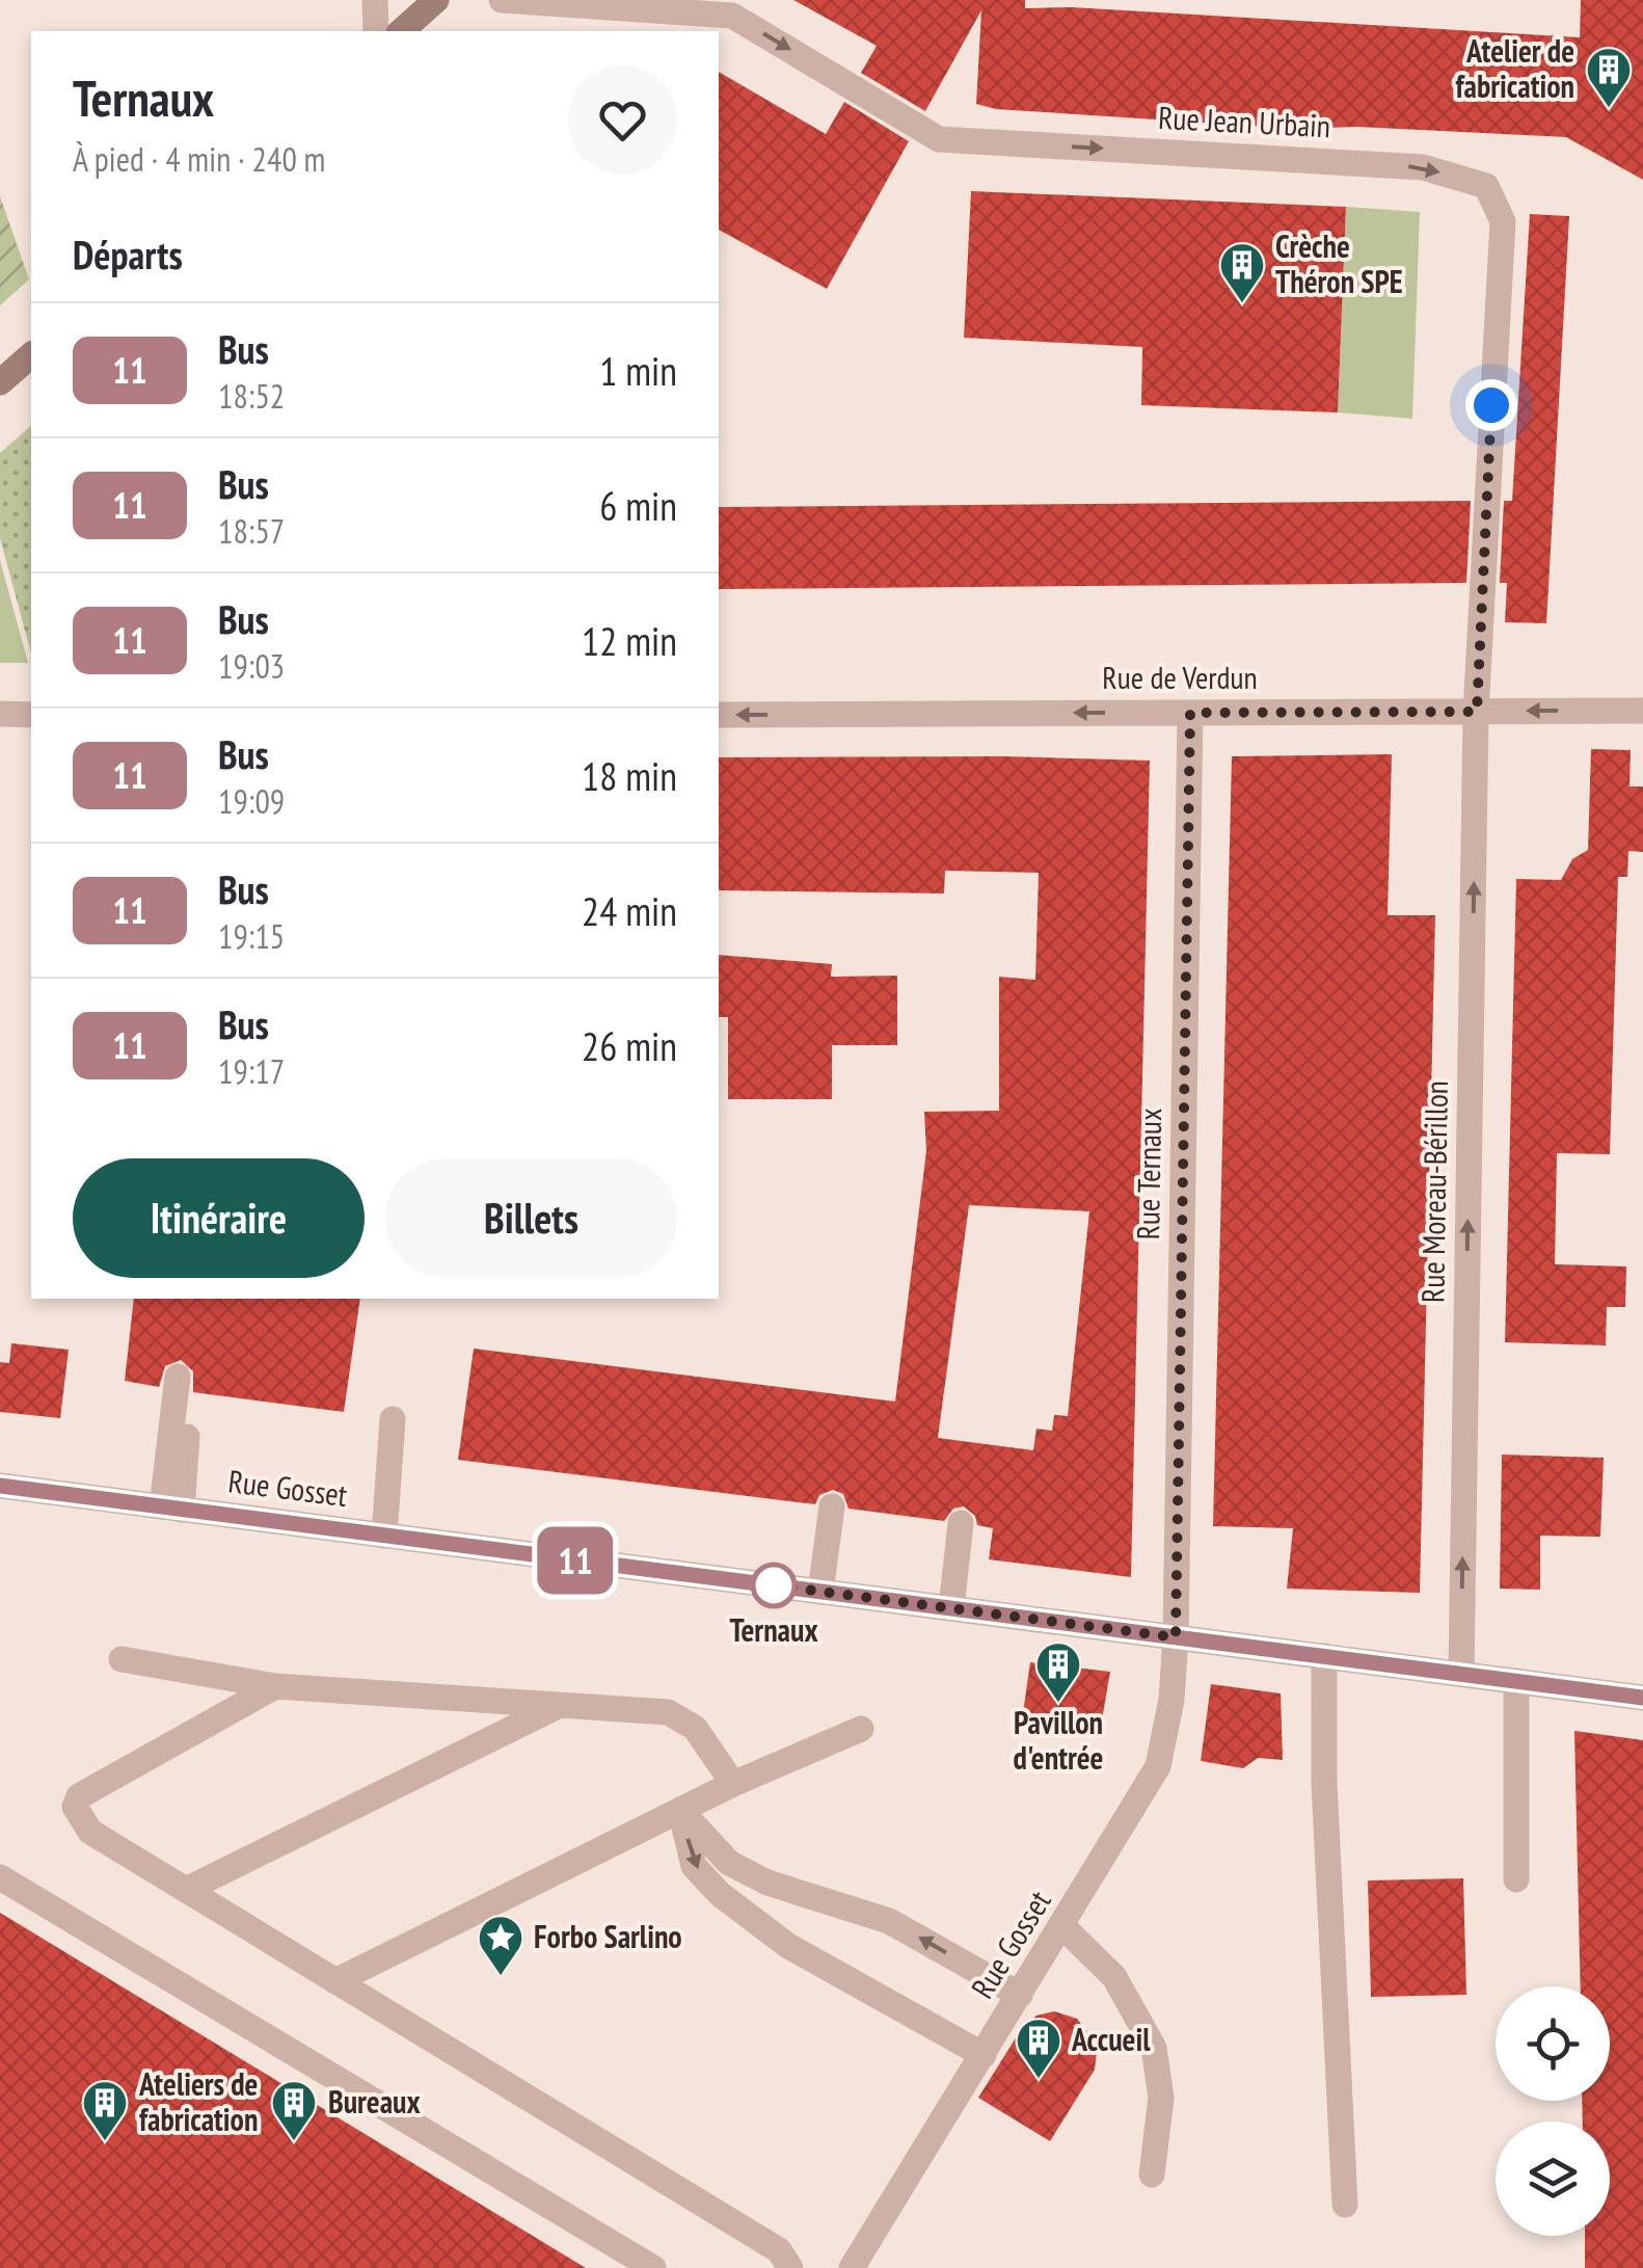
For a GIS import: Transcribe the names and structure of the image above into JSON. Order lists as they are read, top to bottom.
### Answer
{
  "streets": {
    "street": [
      "Rue Jean Urbain",
      "Rue de Verdun",
      "Rue Ternaux",
      "Rue Moreau-Bérillon",
      "Rue Gosset"
    ]
  },
  "crossings": [
    ["Rue Jean Urbain", "Rue de Verdun"],
    ["Rue Jean Urbain", "Rue Moreau-Bérillon"],
    ["Rue de Verdun", "Rue Ternaux"],
    ["Rue de Verdun", "Rue Moreau-Bérillon"],
    ["Rue Ternaux", "Rue Gosset"],
    ["Rue Moreau-Bérillon", "Rue Gosset"]
  ],
  "one_way": ["Rue de Verdun", "Rue Moreau-Bérillon"],
  "places": {
    "building": [
      "Atelier de fabrication",
      "Crèche Théron SPE",
      "Pavillon d'entrée",
      "Accueil",
      "Ateliers de fabrication",
      "Bureaux"
    ],
    "other": ["Ternaux"],
    "place": ["Forbo Sarlino"]
  },
  "lines": ["bus line 11"],
  "page": {
    "on_map": "11",
    "heading": [
      ["Ternaux", "À pied · 4 min · 240 m"],
      "Départs"
    ],
    "list": [
      {
        "mark": "11",
        "name": "Bus",
        "note": "18:52",
        "value": "1 min"
      },
      {
        "mark": "11",
        "name": "Bus",
        "note": "18:57",
        "value": "6 min"
      },
      {
        "mark": "11",
        "name": "Bus",
        "note": "19:03",
        "value": "12 min"
      },
      {
        "mark": "11",
        "name": "Bus",
        "note": "19:09",
        "value": "18 min"
      },
      {
        "mark": "11",
        "name": "Bus",
        "note": "19:15",
        "value": "24 min"
      },
      {
        "mark": "11",
        "name": "Bus",
        "note": "19:17",
        "value": "26 min"
      }
    ],
    "buttons": ["Itinéraire", "Billets"]
  }
}
